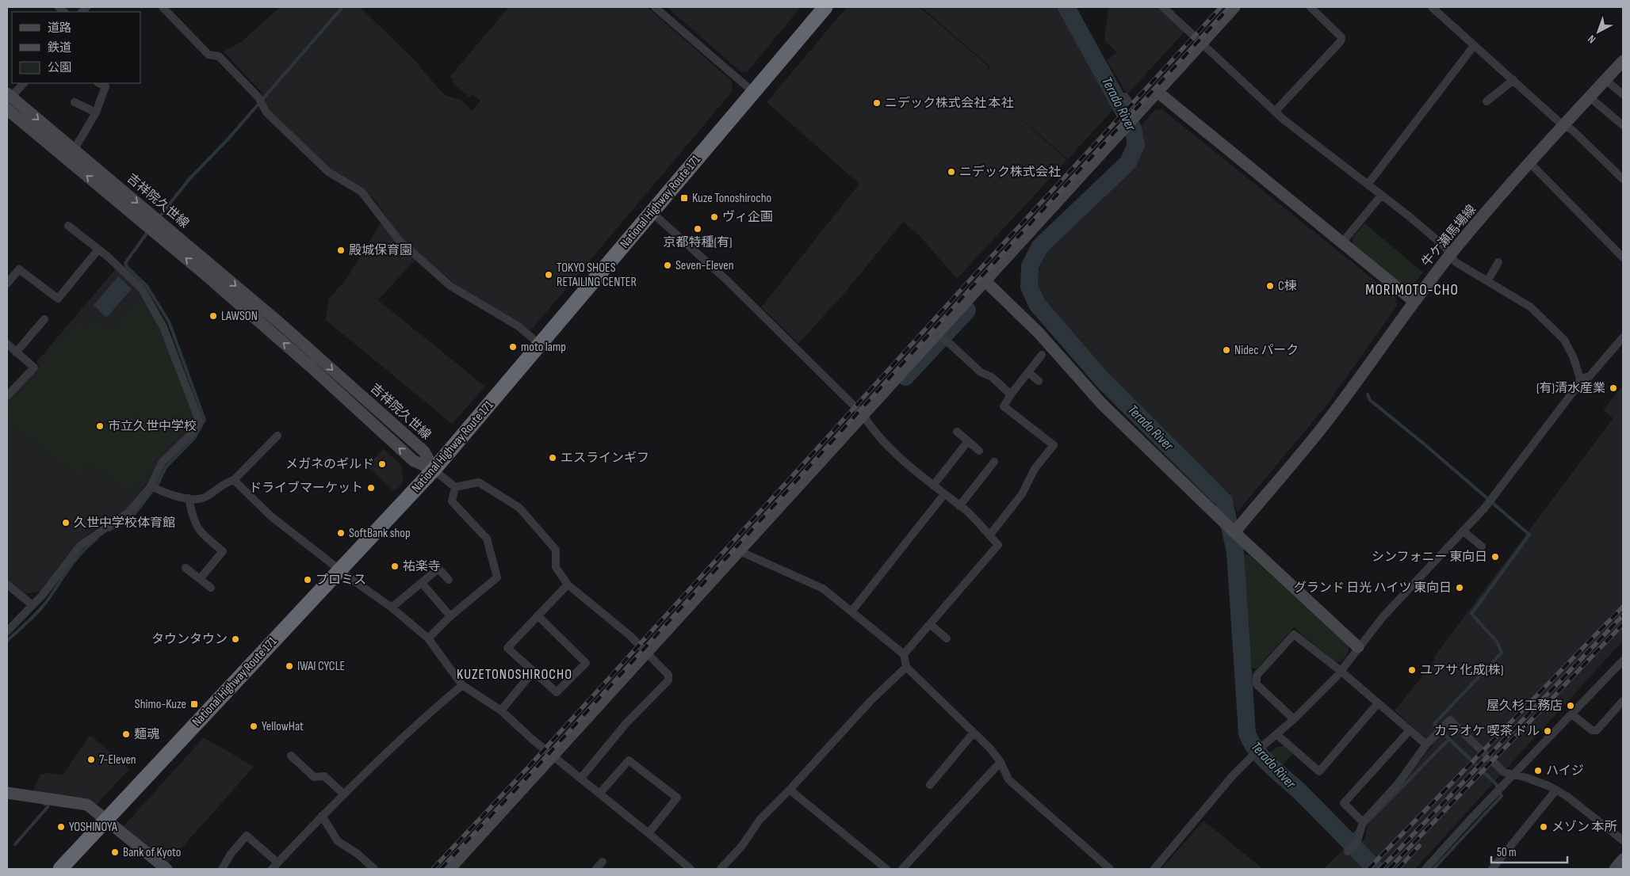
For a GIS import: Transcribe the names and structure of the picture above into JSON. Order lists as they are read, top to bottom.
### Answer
{
  "streets": {
    "highway": ["National Highway Route 171"],
    "street": ["吉祥院久世線", "牛ケ瀬馬場線"]
  },
  "crossings": [
    ["吉祥院久世線", "National Highway Route 171"]
  ],
  "districts": ["MORIMOTO-CHO", "KUZETONOSHIROCHO"],
  "water": ["Terado River"],
  "places": {
    "other": [
      "ニデック株式会社 本社",
      "ニデック株式会社",
      "ヴィ企画",
      "京都特種(有)",
      "殿城保育園",
      "Seven-Eleven",
      "TOKYO SHOES RETAILING CENTER",
      "C棟",
      "LAWSON",
      "moto lamp",
      "Nidec パーク",
      "(有)清水産業",
      "市立久世中学校",
      "エスラインギフ",
      "メガネのギルド",
      "ドライブマーケット",
      "久世中学校体育館",
      "SoftBank shop",
      "シンフォニー 東向日",
      "祐楽寺",
      "プロミス",
      "グランド 日光 ハイツ 東向日",
      "タウンタウン",
      "IWAI CYCLE",
      "ユアサ 化成(株)",
      "屋久杉工務店",
      "YellowHat",
      "カラオケ 喫茶 ドル",
      "麺魂",
      "7-Eleven",
      "ハイジ",
      "YOSHINOYA",
      "メゾン 本所",
      "Bank of Kyoto"
    ],
    "transit": ["Kuze Tonoshirocho", "Shimo-Kuze"]
  },
  "legend": ["道路", "鉄道", "公園"],
  "scale_bar": "50 m",
  "north": "bottom left"
}
